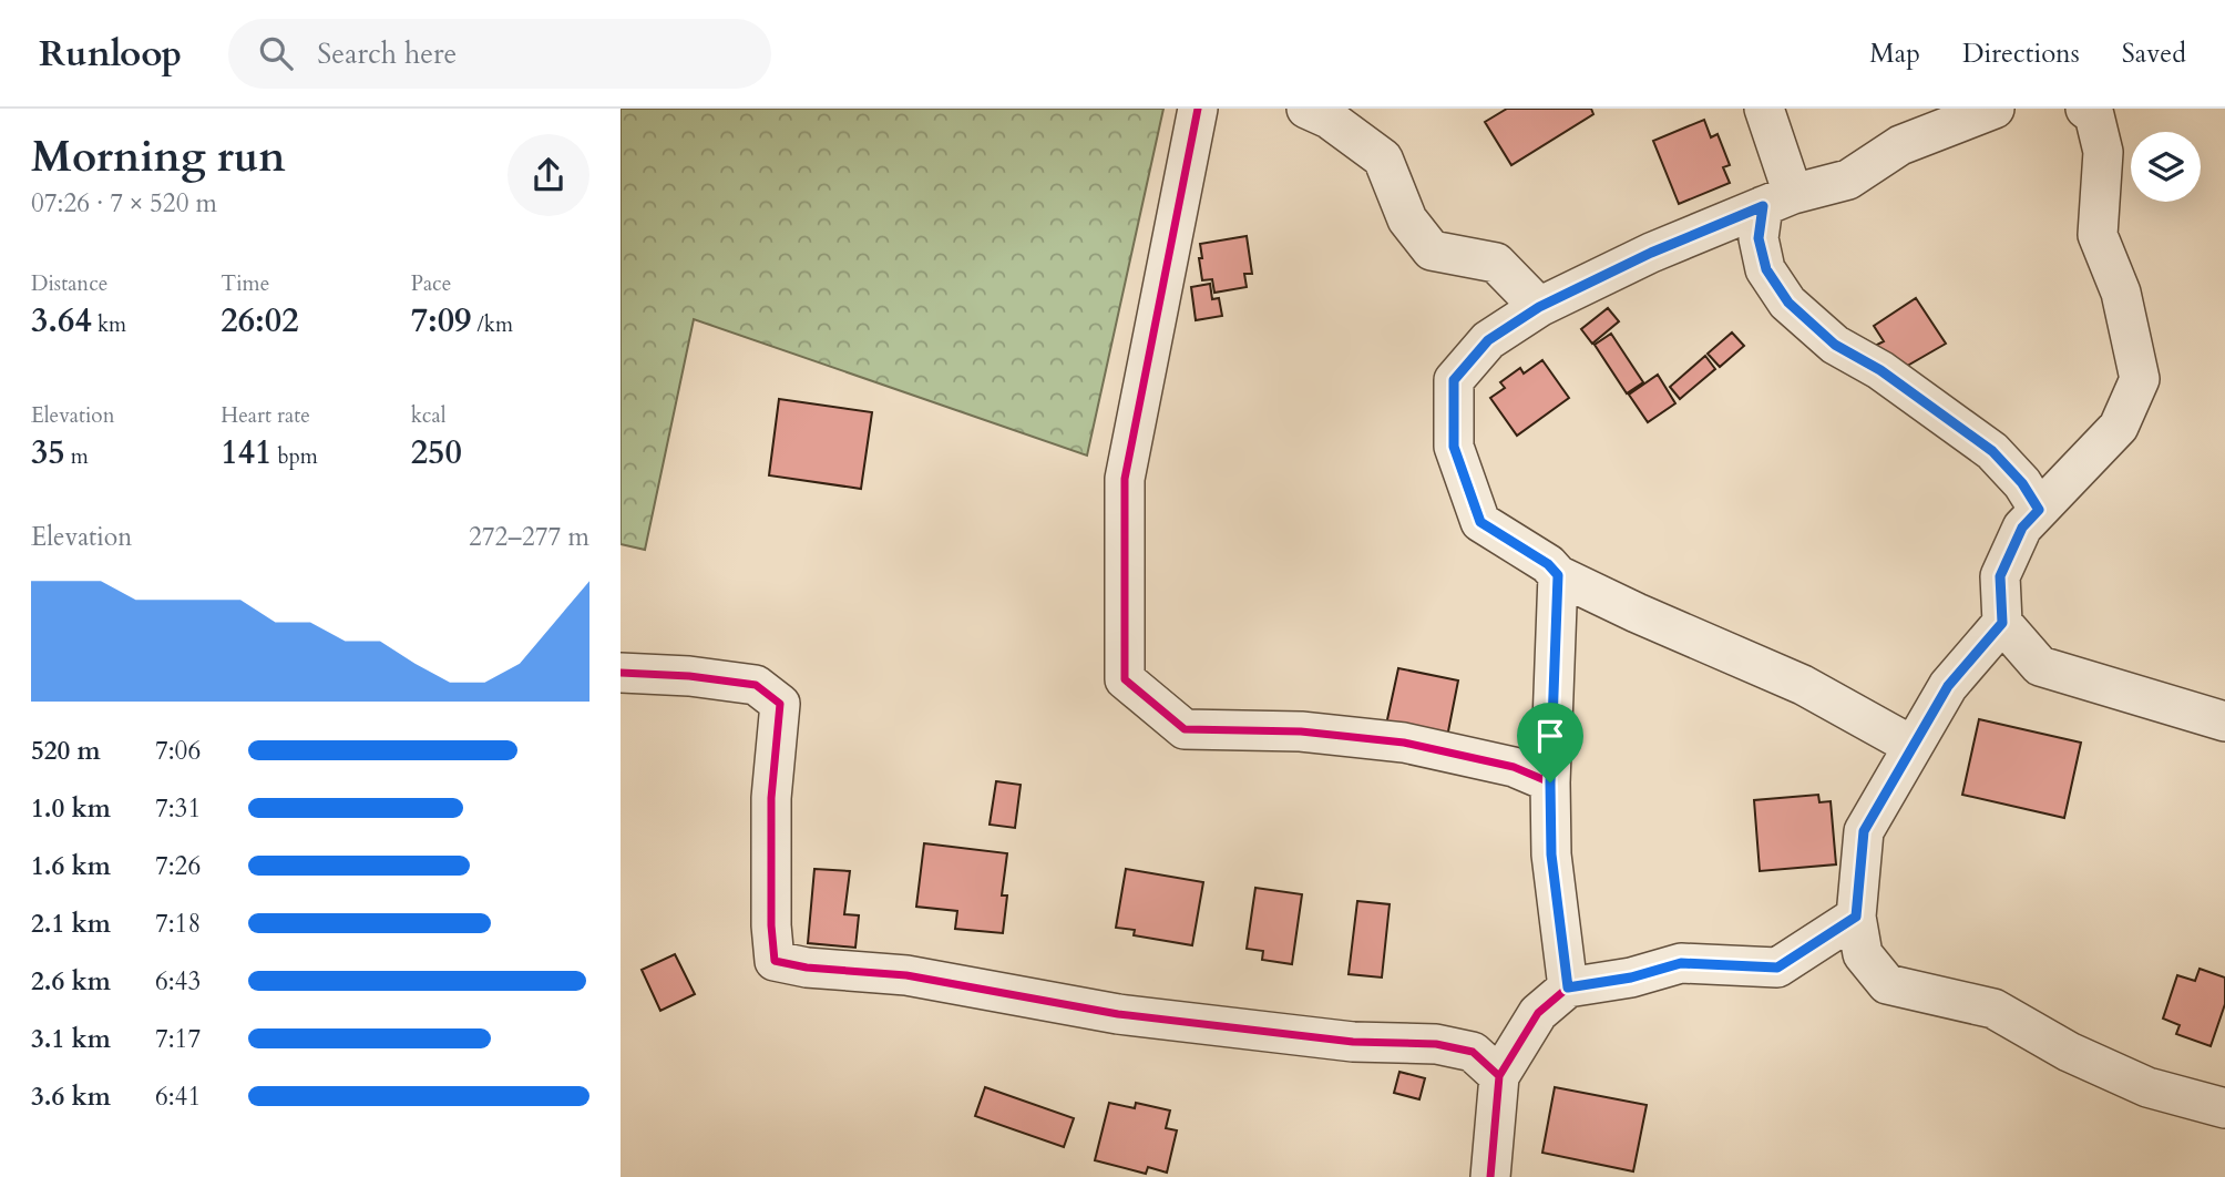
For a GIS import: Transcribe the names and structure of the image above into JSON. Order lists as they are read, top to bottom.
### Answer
{
  "page": {
    "header": "Runloop",
    "search": "Search here",
    "nav": ["Map", "Directions", "Saved"],
    "heading": ["Morning run", "07:26 · 7 × 520 m"],
    "stats": [
      ["Distance", "3.64 km"],
      ["Time", "26:02"],
      ["Pace", "7:09 /km"],
      ["Elevation", "35 m"],
      ["Heart rate", "141 bpm"],
      ["kcal", "250"]
    ],
    "chart": ["Elevation", "272–277 m"],
    "list": [
      {
        "name": "520 m",
        "note": "7:06"
      },
      {
        "name": "1.0 km",
        "note": "7:31"
      },
      {
        "name": "1.6 km",
        "note": "7:26"
      },
      {
        "name": "2.1 km",
        "note": "7:18"
      },
      {
        "name": "2.6 km",
        "note": "6:43"
      },
      {
        "name": "3.1 km",
        "note": "7:17"
      },
      {
        "name": "3.6 km",
        "note": "6:41"
      }
    ]
  }
}
